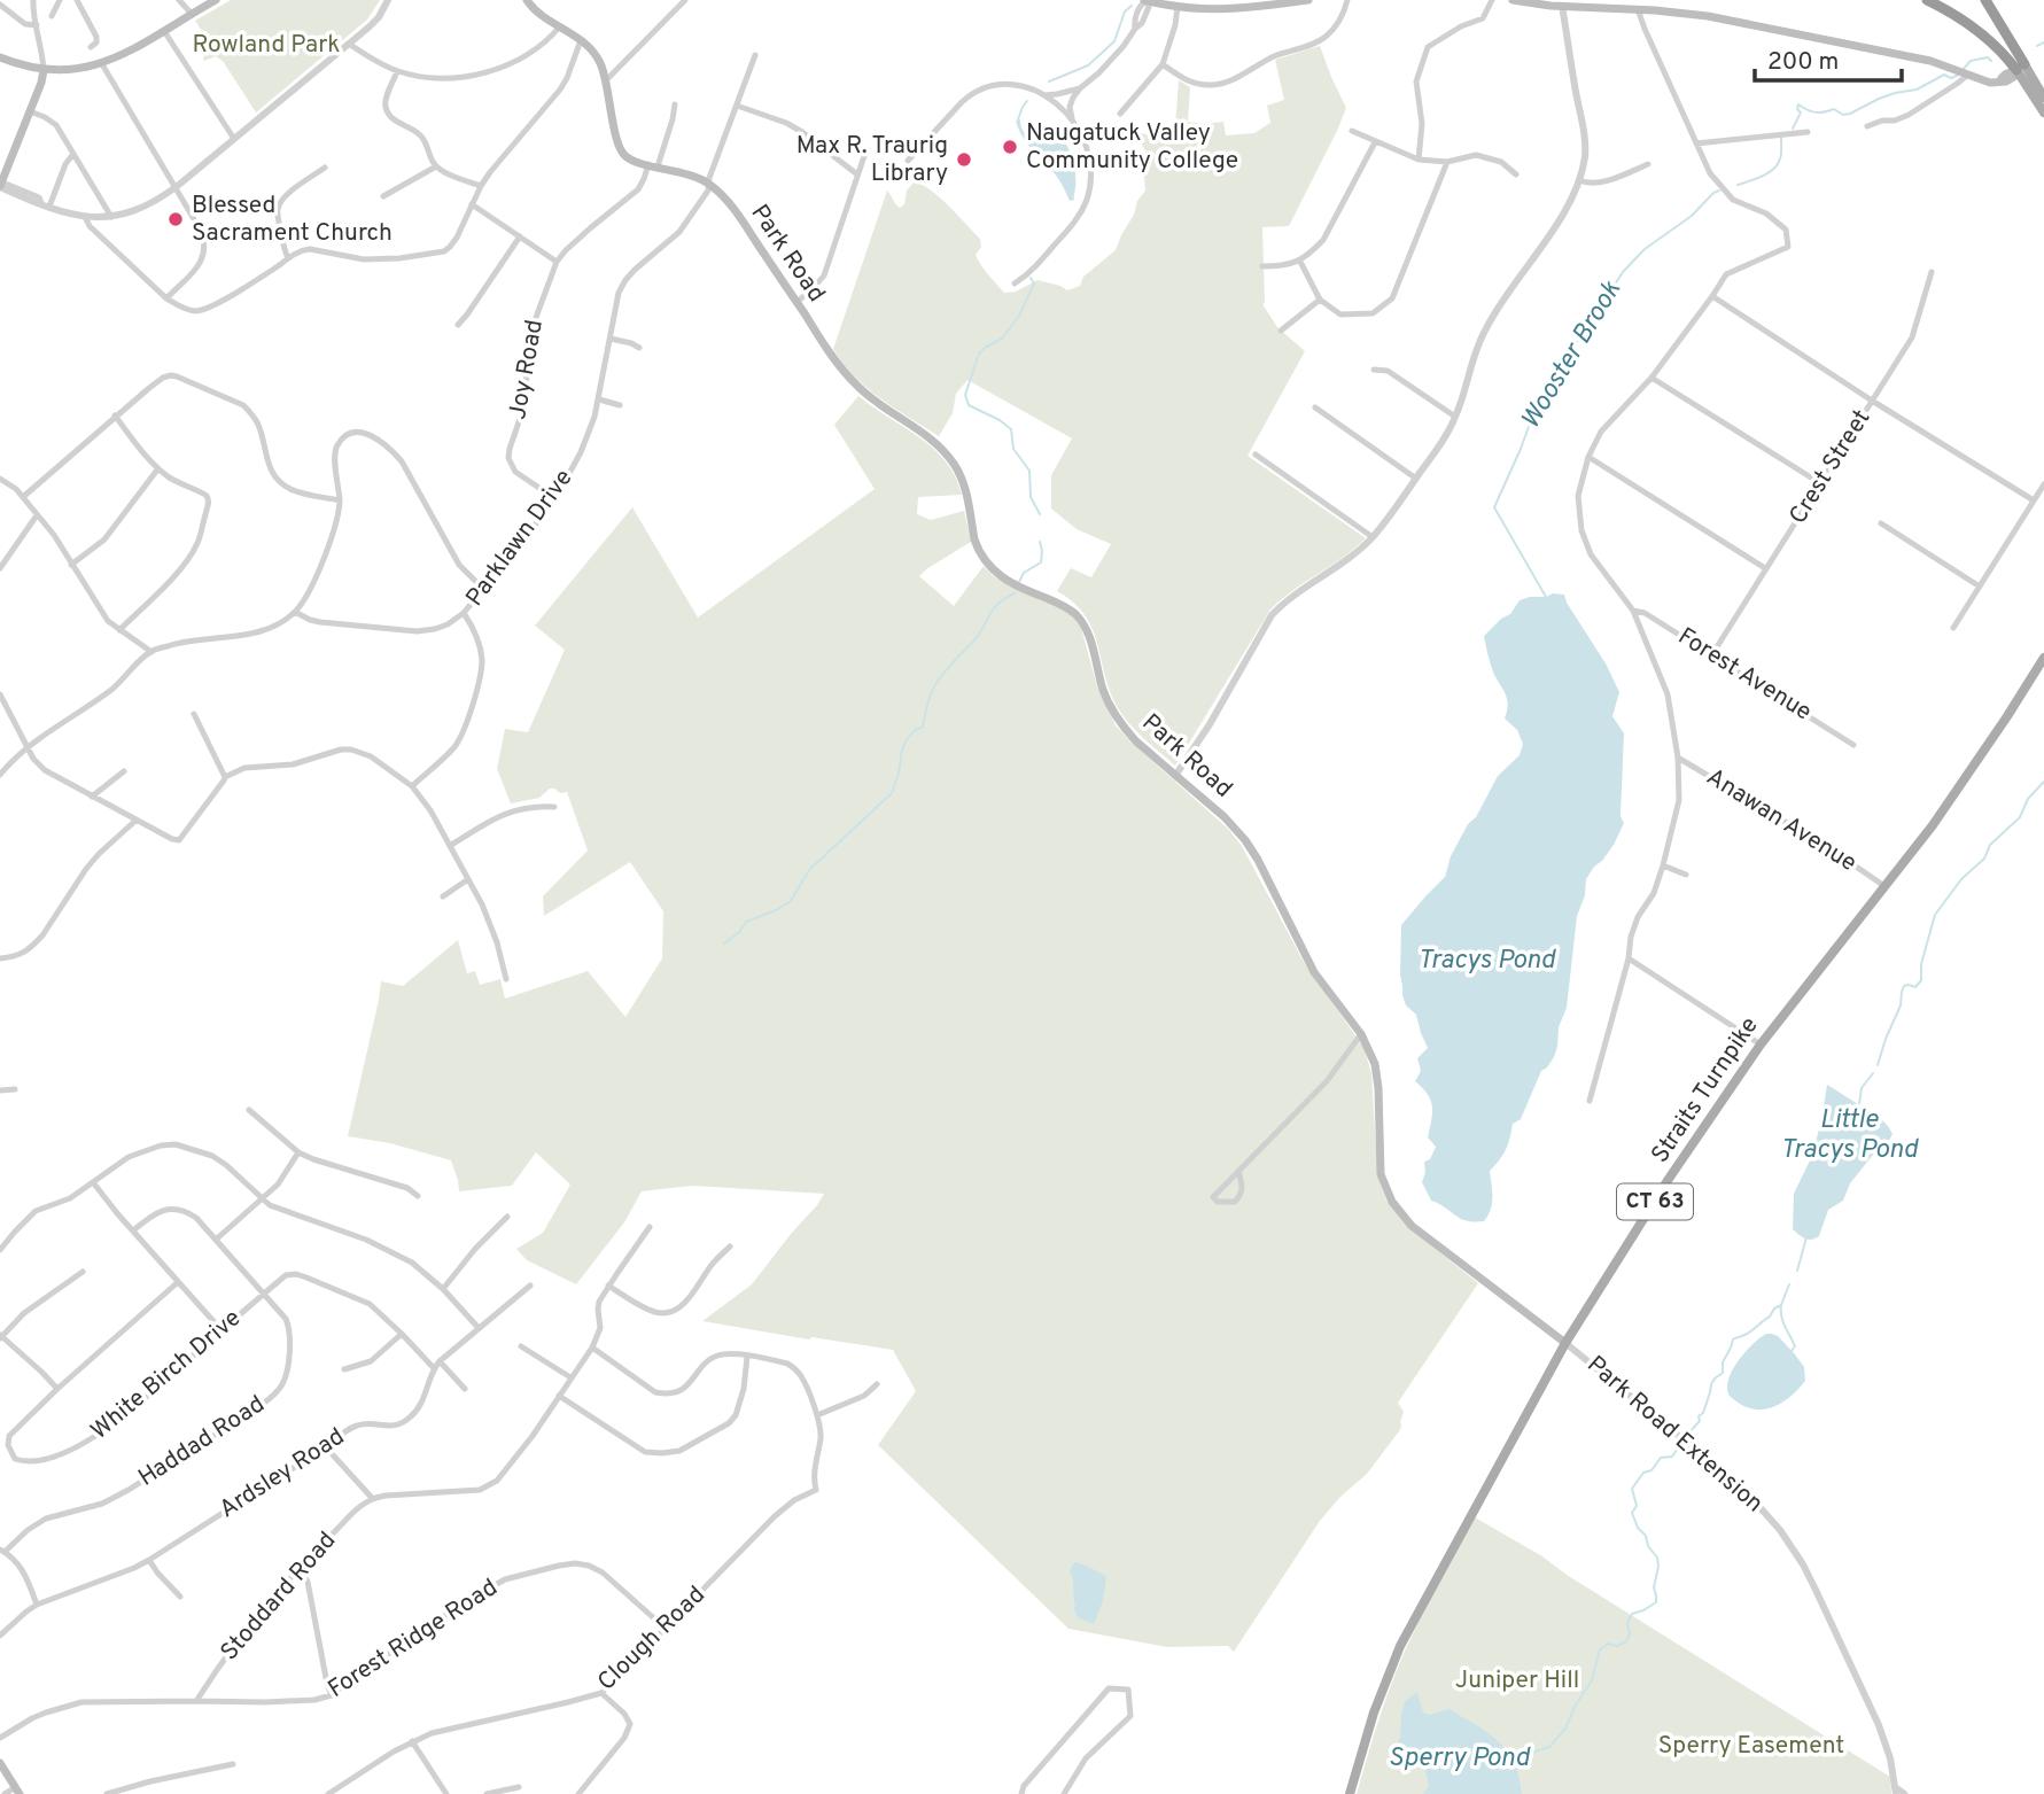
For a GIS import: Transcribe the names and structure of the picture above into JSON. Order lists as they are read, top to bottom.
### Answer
{
  "streets": {
    "main road": ["Park Road", "Straits Turnpike", "CT 63"],
    "street": [
      "Joy Road",
      "Crest Street",
      "Parklawn Drive",
      "Forest Avenue",
      "Anawan Avenue",
      "White Birch Drive",
      "Park Road Extension",
      "Haddad Road",
      "Ardsley Road",
      "Stoddard Road",
      "Forest Ridge Road",
      "Clough Road"
    ]
  },
  "crossings": [
    ["Park Road", "Joy Road"],
    ["Park Road", "Parklawn Drive"],
    ["Park Road", "Straits Turnpike"],
    ["Park Road", "Park Road Extension"],
    ["Joy Road", "Parklawn Drive"],
    ["Crest Street", "Forest Avenue"],
    ["Anawan Avenue", "Straits Turnpike"],
    ["Straits Turnpike", "Park Road Extension"],
    ["White Birch Drive", "Haddad Road"],
    ["White Birch Drive", "Ardsley Road"],
    ["Stoddard Road", "Forest Ridge Road"],
    ["Forest Ridge Road", "Clough Road"]
  ],
  "water": [
    "Wooster Brook",
    "Tracys Pond",
    "Little Tracys Pond",
    "Sperry Pond"
  ],
  "parks": ["Rowland Park", "Juniper Hill", "Sperry Easement"],
  "places": ["Naugatuck Valley Community College", "Max R. Traurig Library", "Blessed Sacrament Church"],
  "scale_bar": "200 m"
}
